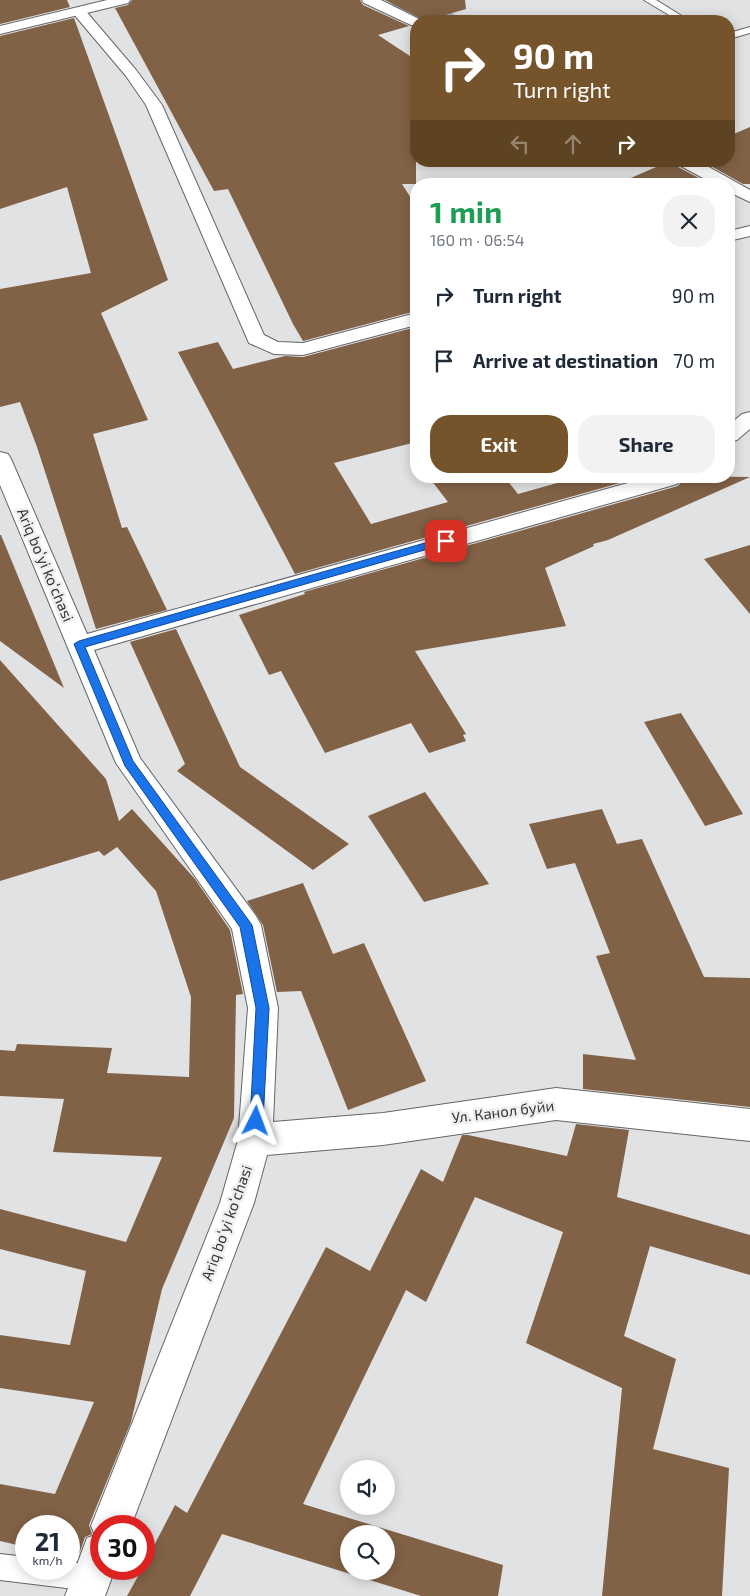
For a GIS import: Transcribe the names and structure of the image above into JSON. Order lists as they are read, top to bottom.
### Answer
{
  "streets": {
    "street": ["Ariq boʻyi koʻchasi", "Ул. Канол буйи"]
  },
  "crossings": [
    ["Ariq boʻyi koʻchasi", "Ул. Канол буйи"]
  ],
  "page": {
    "turn": ["90 m", "Turn right"],
    "heading": ["1 min", "160 m · 06:54"],
    "list": [
      {
        "name": "Turn right",
        "value": "90 m"
      },
      {
        "name": "Arrive at destination",
        "value": "70 m"
      }
    ],
    "buttons": ["Exit", "Share"],
    "speed": "21 km/h",
    "limit": "30"
  }
}
